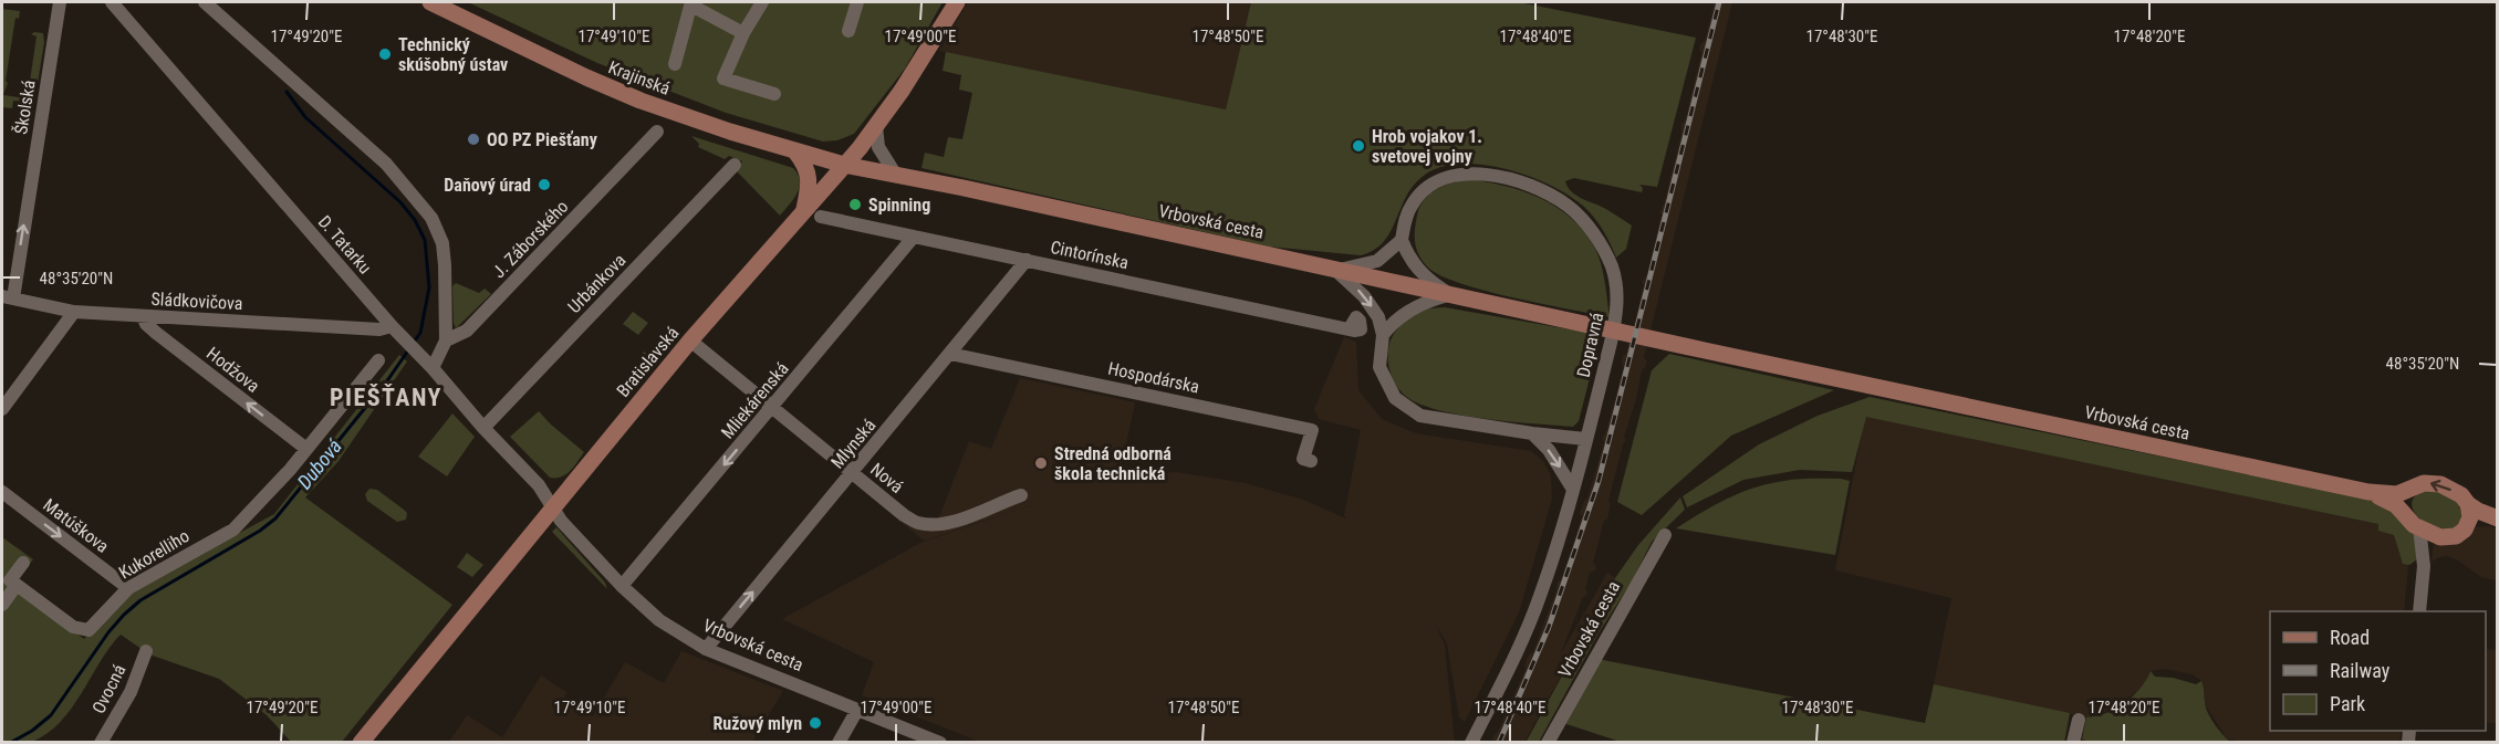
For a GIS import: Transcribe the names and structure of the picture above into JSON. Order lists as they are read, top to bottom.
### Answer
{
  "streets": {
    "main road": ["Krajinská", "Vrbovská cesta", "Bratislavská"],
    "street": [
      "Školská",
      "J. Záborského",
      "D. Tatarku",
      "Cintorínska",
      "Urbánkova",
      "Sládkovičova",
      "Dopravná",
      "Hodžova",
      "Hospodárska",
      "Mliekárenská",
      "Mlynská",
      "Nová",
      "Matúškova",
      "Kukorelliho",
      "Ovocná"
    ]
  },
  "crossings": [
    ["Krajinská", "Vrbovská cesta"],
    ["Krajinská", "Bratislavská"],
    ["Školská", "Sládkovičova"],
    ["Vrbovská cesta", "D. Tatarku"],
    ["Vrbovská cesta", "Bratislavská"],
    ["Vrbovská cesta", "Mliekárenská"],
    ["Vrbovská cesta", "Mlynská"],
    ["D. Tatarku", "Urbánkova"],
    ["D. Tatarku", "Sládkovičova"],
    ["D. Tatarku", "Bratislavská"],
    ["Cintorínska", "Mliekárenská"],
    ["Cintorínska", "Mlynská"],
    ["Sládkovičova", "Hodžova"],
    ["Bratislavská", "Nová"],
    ["Hodžova", "Kukorelliho"],
    ["Hospodárska", "Mlynská"],
    ["Mliekárenská", "Nová"],
    ["Mlynská", "Nová"],
    ["Matúškova", "Kukorelliho"]
  ],
  "one_way": [
    "Školská",
    "Hodžova",
    "Mliekárenská",
    "Mlynská",
    "Matúškova"
  ],
  "districts": ["PIEŠŤANY"],
  "water": ["Dubová"],
  "places": [
    "Technický skúšobný ústav",
    "OO PZ Piešťany",
    "Hrob vojakov 1. svetovej vojny",
    "Daňový úrad",
    "Spinning",
    "Stredná odborná škola technická",
    "Ružový mlyn"
  ],
  "legend": ["Road", "Railway", "Park"],
  "coordinates": [
    "17°49'20\"E",
    "17°49'10\"E",
    "17°49'00\"E",
    "17°48'50\"E",
    "17°48'40\"E",
    "17°48'30\"E",
    "17°48'20\"E",
    "48°35'20\"N"
  ]
}
